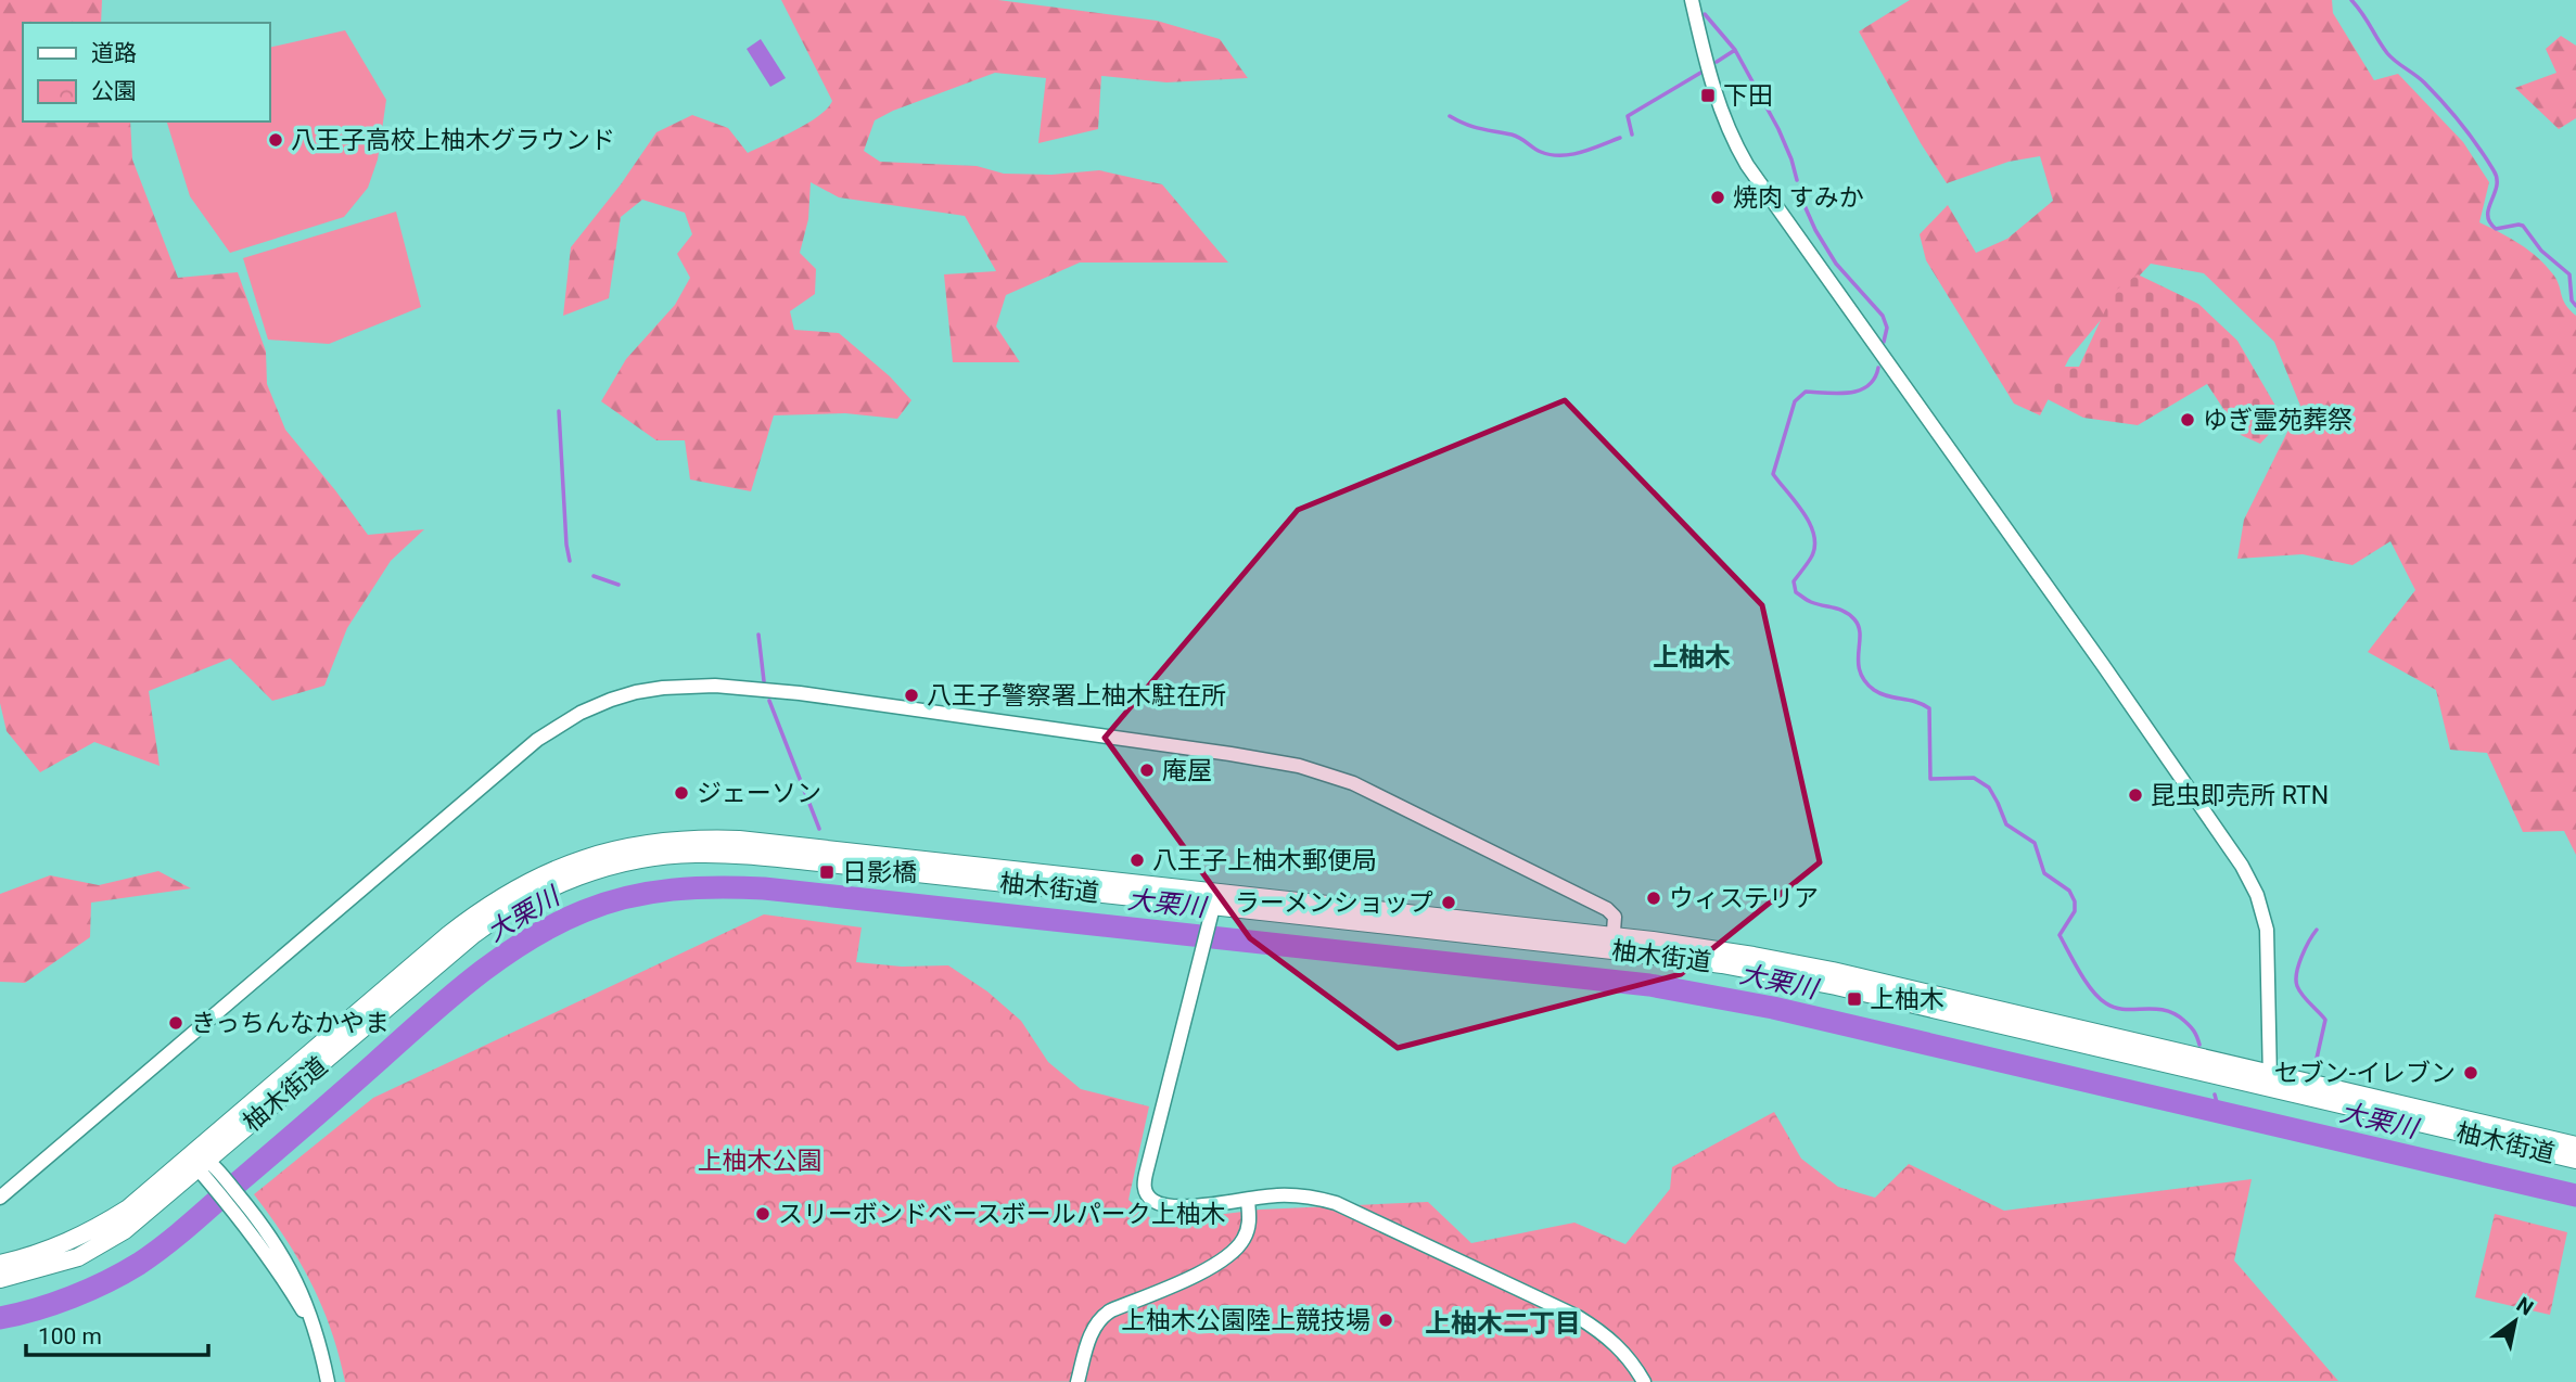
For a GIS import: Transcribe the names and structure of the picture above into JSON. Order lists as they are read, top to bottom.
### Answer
{
  "streets": {
    "main road": ["柚木街道"]
  },
  "districts": ["上柚木", "上柚木二丁目"],
  "water": ["大栗川"],
  "parks": ["上柚木公園"],
  "places": {
    "transit": ["下田", "日影橋", "上柚木"],
    "other": [
      "八王子高校上柚木グラウンド",
      "焼肉 すみか",
      "ゆぎ霊苑葬祭",
      "八王子警察署上柚木駐在所",
      "庵屋",
      "ジェーソン",
      "昆虫即売所 RTN",
      "八王子上柚木郵便局",
      "ウィステリア",
      "ラーメンショップ",
      "きっちんなかやま",
      "セブン-イレブン",
      "スリーボンドベースボールパーク上柚木",
      "上柚木公園陸上競技場"
    ]
  },
  "legend": ["道路", "公園"],
  "scale_bar": "100 m",
  "north": "top right"
}
